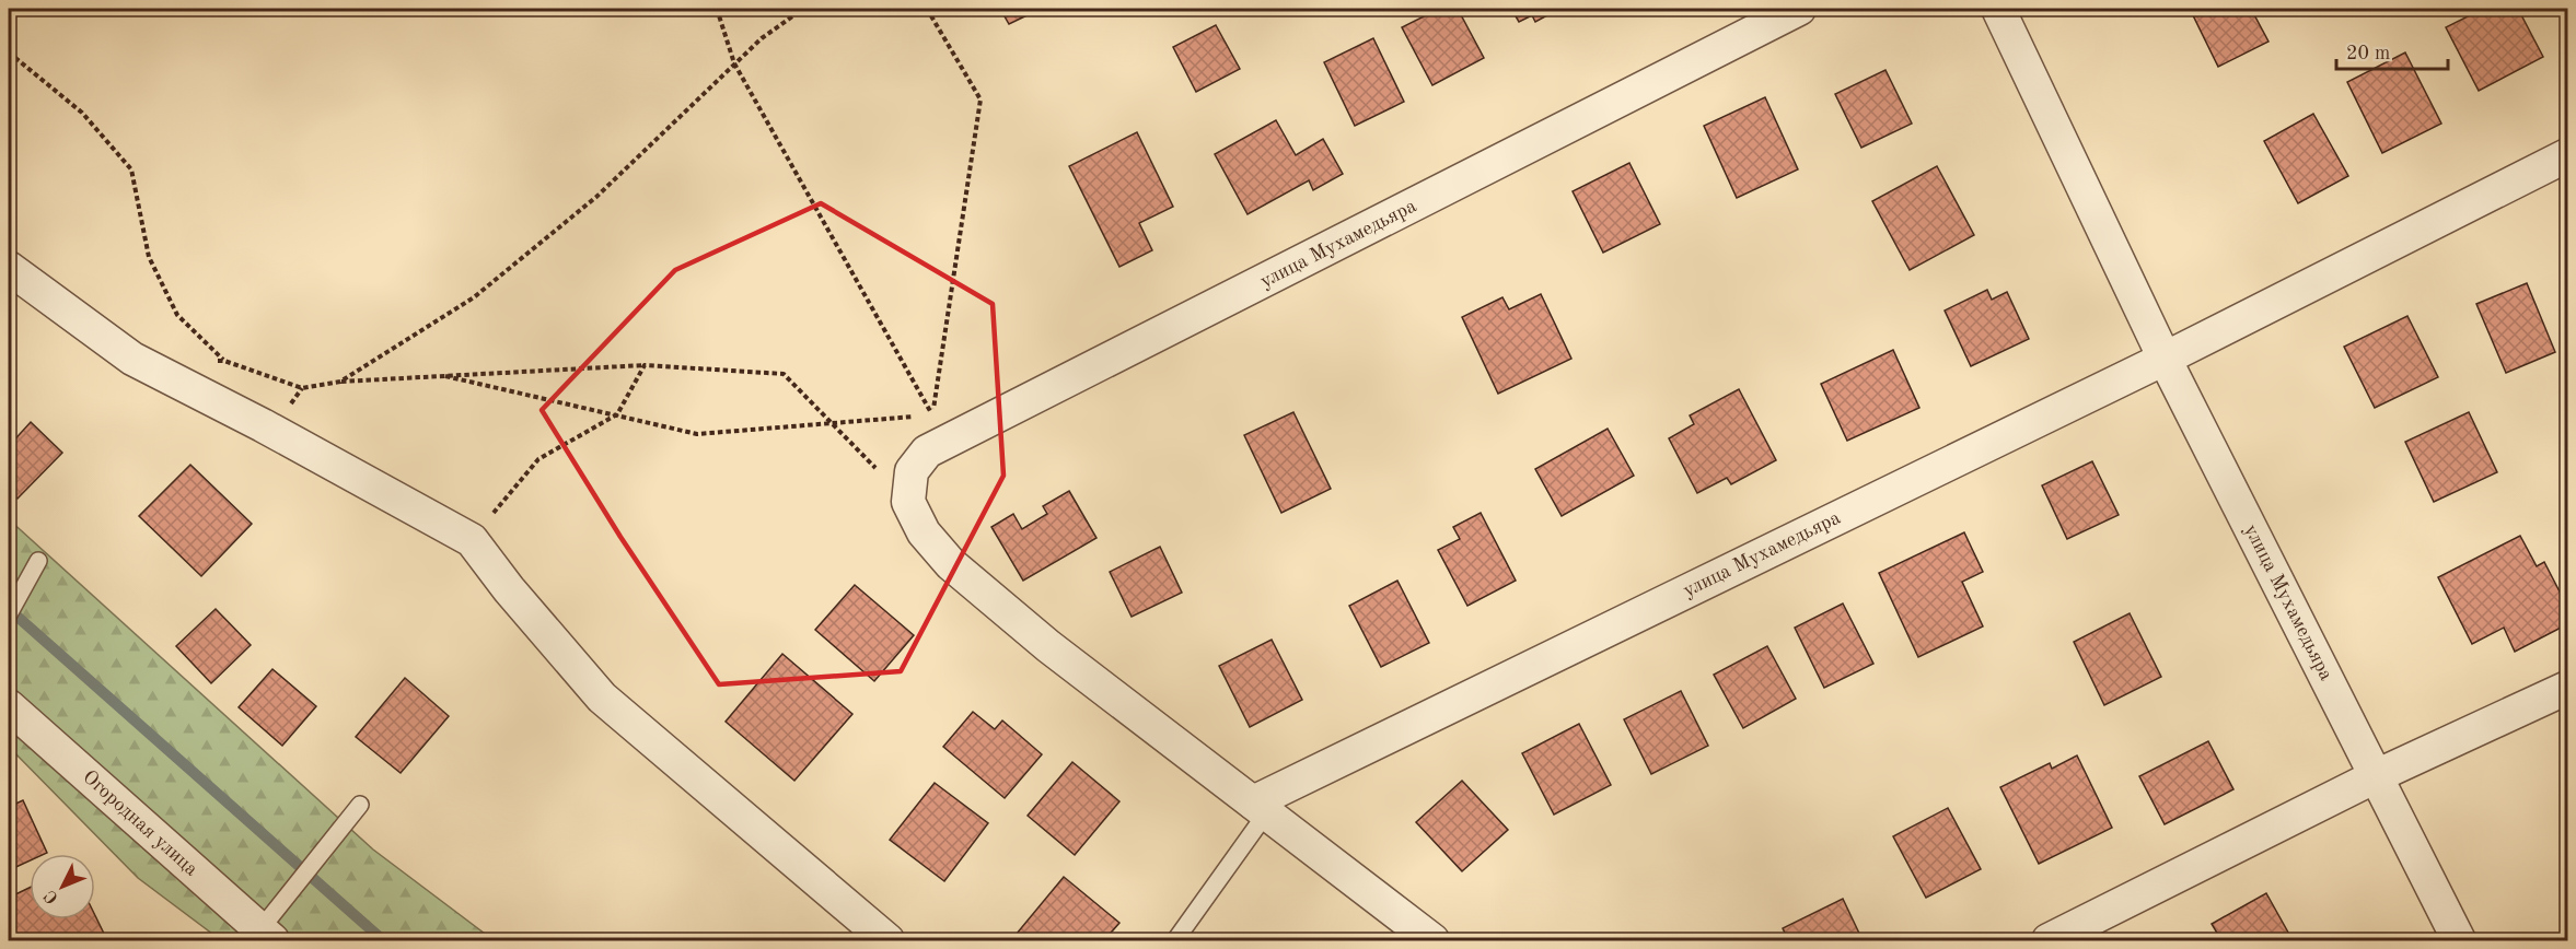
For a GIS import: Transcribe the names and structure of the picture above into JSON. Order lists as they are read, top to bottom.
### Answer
{
  "streets": {
    "street": ["улица Мухамедьяра", "Огородная улица"]
  },
  "scale_bar": "20 m",
  "north": "bottom left"
}
